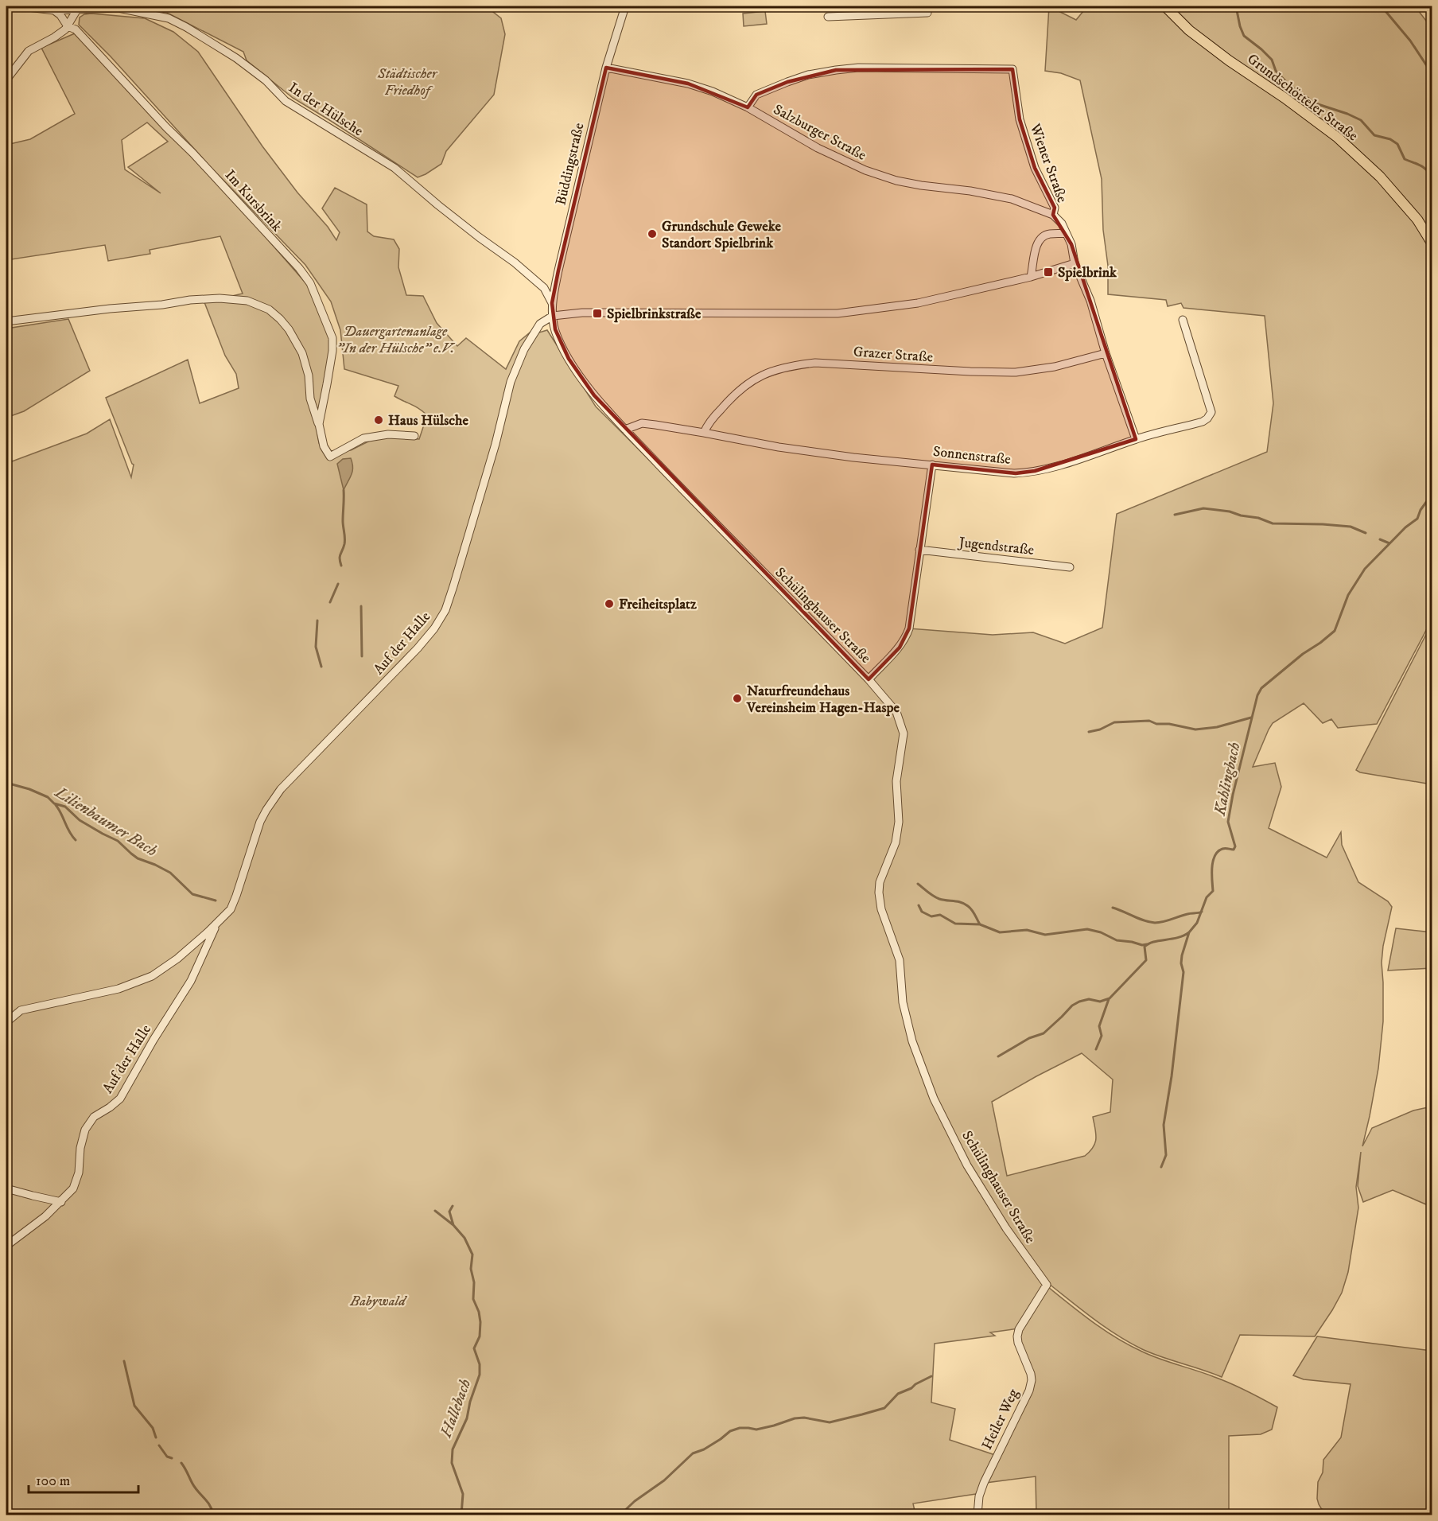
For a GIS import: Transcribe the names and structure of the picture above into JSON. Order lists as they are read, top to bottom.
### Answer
{
  "streets": {
    "main road": ["Grundschötteler Straße"],
    "street": [
      "In der Hülsche",
      "Salzburger Straße",
      "Wiener Straße",
      "Büddingstraße",
      "Im Kursbrink",
      "Grazer Straße",
      "Sonnenstraße",
      "Jugendstraße",
      "Schülinghauser Straße",
      "Auf der Halle",
      "Heiler Weg"
    ]
  },
  "crossings": [
    ["In der Hülsche", "Büddingstraße"],
    ["Salzburger Straße", "Wiener Straße"],
    ["Salzburger Straße", "Büddingstraße"],
    ["Wiener Straße", "Grazer Straße"],
    ["Wiener Straße", "Sonnenstraße"],
    ["Büddingstraße", "Schülinghauser Straße"],
    ["Büddingstraße", "Auf der Halle"],
    ["Grazer Straße", "Sonnenstraße"],
    ["Sonnenstraße", "Schülinghauser Straße"],
    ["Schülinghauser Straße", "Heiler Weg"]
  ],
  "water": ["Kahlingbach", "Lilienbaumer Bach", "Hallebach"],
  "parks": ["Städtischer Friedhof", "Dauergartenanlage \"In der Hülsche\" e.V.", "Babywald"],
  "places": {
    "other": [
      "Grundschule Geweke Standort Spielbrink",
      "Haus Hülsche",
      "Freiheitsplatz",
      "Naturfreundehaus Vereinsheim Hagen-Haspe"
    ],
    "transit": ["Spielbrink", "Spielbrinkstraße"]
  },
  "scale_bar": "100 m"
}
